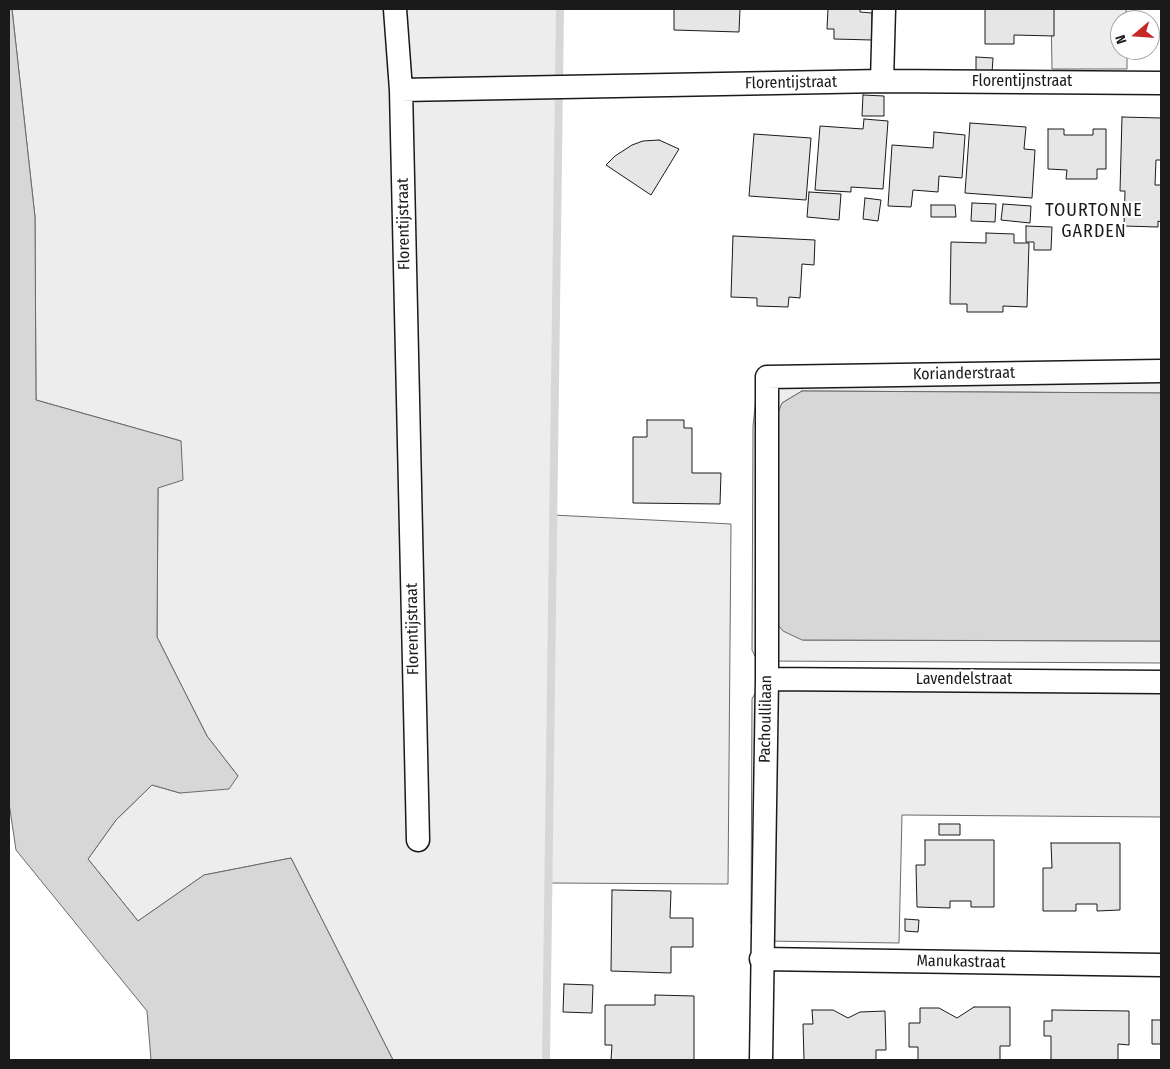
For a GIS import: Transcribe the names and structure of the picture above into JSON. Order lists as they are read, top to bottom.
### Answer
{
  "streets": {
    "street": [
      "Florentijnstraat",
      "Florentijstraat",
      "Korianderstraat",
      "Lavendelstraat",
      "Pachoullilaan",
      "Manukastraat"
    ]
  },
  "crossings": [
    ["Florentijnstraat", "Florentijstraat"],
    ["Korianderstraat", "Pachoullilaan"],
    ["Lavendelstraat", "Pachoullilaan"],
    ["Pachoullilaan", "Manukastraat"]
  ],
  "districts": ["TOURTONNE GARDEN"],
  "north": "left"
}
